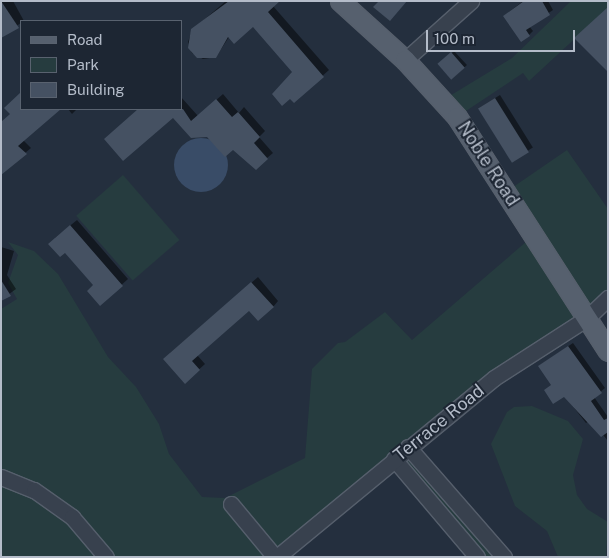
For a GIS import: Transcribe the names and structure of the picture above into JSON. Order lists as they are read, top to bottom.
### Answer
{
  "streets": {
    "main road": ["Noble Road"],
    "street": ["Terrace Road"]
  },
  "crossings": [
    ["Noble Road", "Terrace Road"]
  ],
  "legend": ["Road", "Park", "Building"],
  "scale_bar": "100 m"
}
